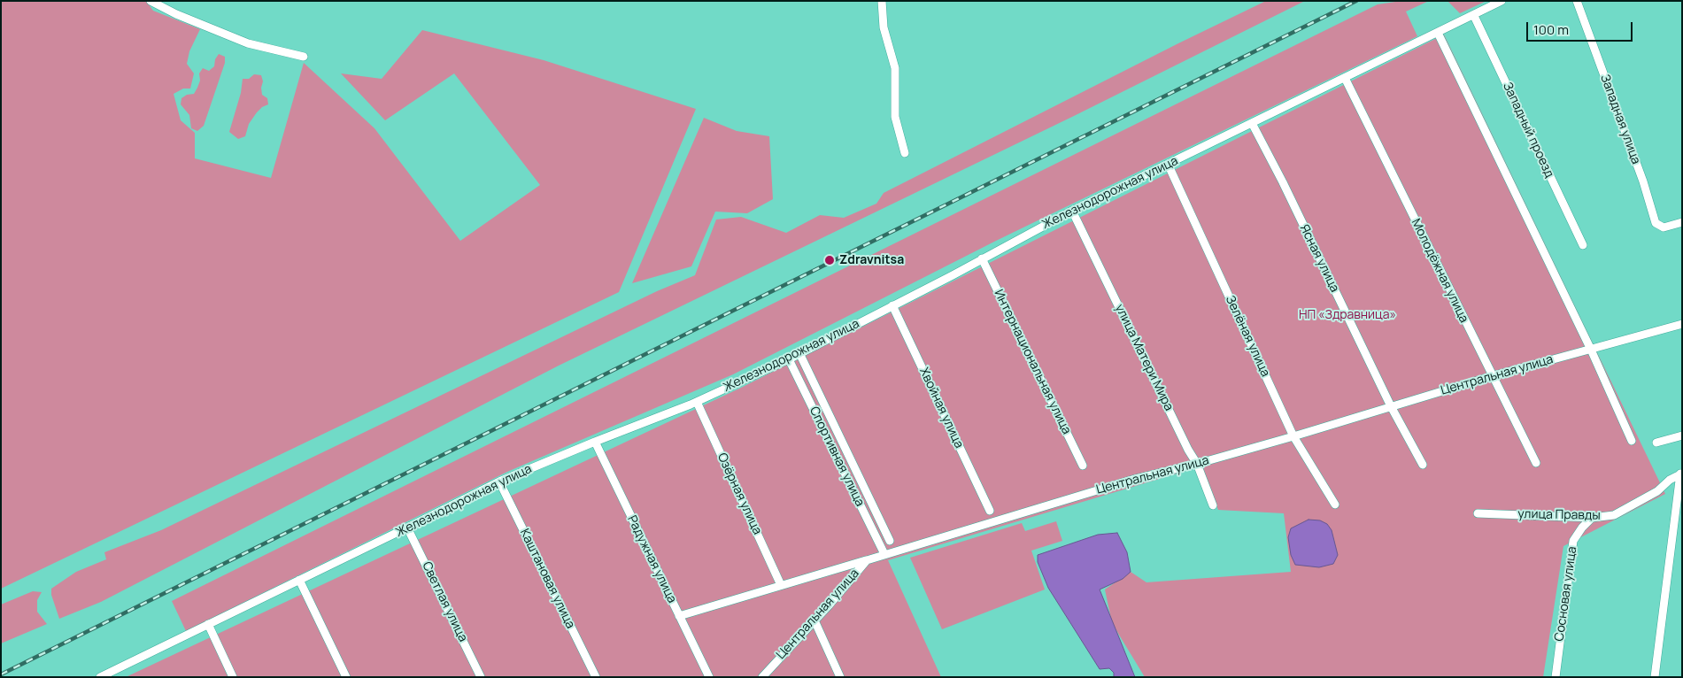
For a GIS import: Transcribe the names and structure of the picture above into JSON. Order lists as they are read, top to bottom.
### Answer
{
  "streets": {
    "street": [
      "Западная улица",
      "Западный проезд",
      "Железнодорожная улица",
      "Ясная улица",
      "Молодёжная улица",
      "Зелёная улица",
      "улица Матери Мира",
      "Интернациональная улица",
      "Центральная улица",
      "Хвойная улица",
      "Спортивная улица",
      "Озёрная улица",
      "улица Правды",
      "Радужная улица",
      "Каштановая улица",
      "Сосновая улица",
      "Светлая улица"
    ]
  },
  "crossings": [
    ["Западный проезд", "Железнодорожная улица"],
    ["Железнодорожная улица", "Ясная улица"],
    ["Железнодорожная улица", "Молодёжная улица"],
    ["Железнодорожная улица", "Зелёная улица"],
    ["Железнодорожная улица", "улица Матери Мира"],
    ["Железнодорожная улица", "Интернациональная улица"],
    ["Железнодорожная улица", "Хвойная улица"],
    ["Железнодорожная улица", "Спортивная улица"],
    ["Железнодорожная улица", "Озёрная улица"],
    ["Железнодорожная улица", "Радужная улица"],
    ["Железнодорожная улица", "Каштановая улица"],
    ["Железнодорожная улица", "Светлая улица"],
    ["Ясная улица", "Центральная улица"],
    ["Молодёжная улица", "Центральная улица"],
    ["Зелёная улица", "Центральная улица"],
    ["улица Матери Мира", "Центральная улица"],
    ["Центральная улица", "Спортивная улица"],
    ["улица Правды", "Сосновая улица"]
  ],
  "parks": ["НП «Здравница»"],
  "places": ["Zdravnitsa"],
  "scale_bar": "100 m"
}
